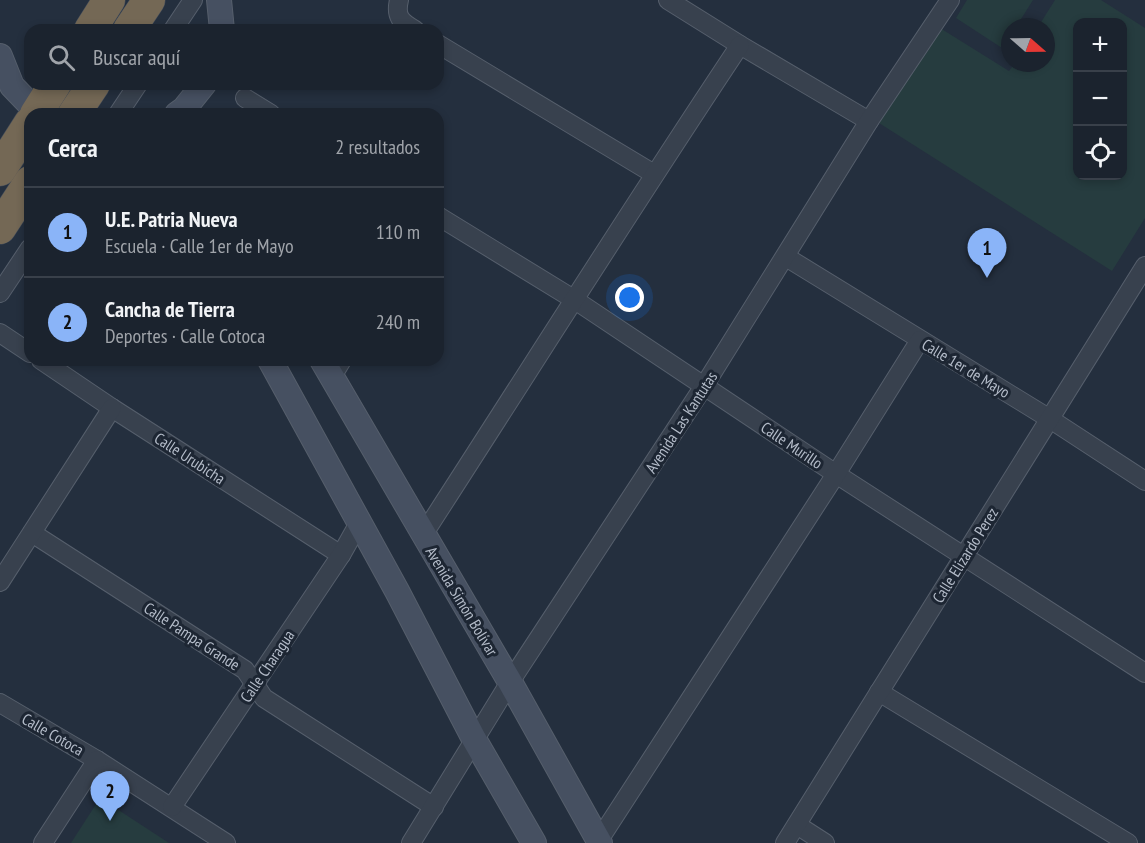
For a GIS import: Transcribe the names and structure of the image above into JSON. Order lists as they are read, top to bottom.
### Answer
{
  "streets": {
    "street": [
      "Calle 1er de Mayo",
      "Avenida Las Kantutas",
      "Calle Murillo",
      "Calle Urubicha",
      "Calle Elizardo Perez",
      "Avenida Simón Bolívar",
      "Calle Pampa Grande",
      "Calle Charagua",
      "Calle Cotoca"
    ]
  },
  "crossings": [
    ["Calle 1er de Mayo", "Avenida Las Kantutas"],
    ["Calle 1er de Mayo", "Calle Elizardo Perez"],
    ["Avenida Las Kantutas", "Calle Murillo"],
    ["Avenida Las Kantutas", "Avenida Simón Bolívar"],
    ["Avenida Las Kantutas", "Calle Pampa Grande"],
    ["Calle Murillo", "Calle Elizardo Perez"],
    ["Calle Urubicha", "Calle Charagua"],
    ["Calle Pampa Grande", "Calle Charagua"],
    ["Calle Charagua", "Calle Cotoca"]
  ],
  "north": "right",
  "page": {
    "map_buttons": ["+", "−"],
    "search": "Buscar aquí",
    "heading": ["Cerca", "2 resultados"],
    "list": [
      {
        "mark": "1",
        "name": "U.E. Patria Nueva",
        "note": "Escuela · Calle 1er de Mayo",
        "value": "110 m"
      },
      {
        "mark": "2",
        "name": "Cancha de Tierra",
        "note": "Deportes · Calle Cotoca",
        "value": "240 m"
      }
    ],
    "pins": ["1", "2"]
  }
}
